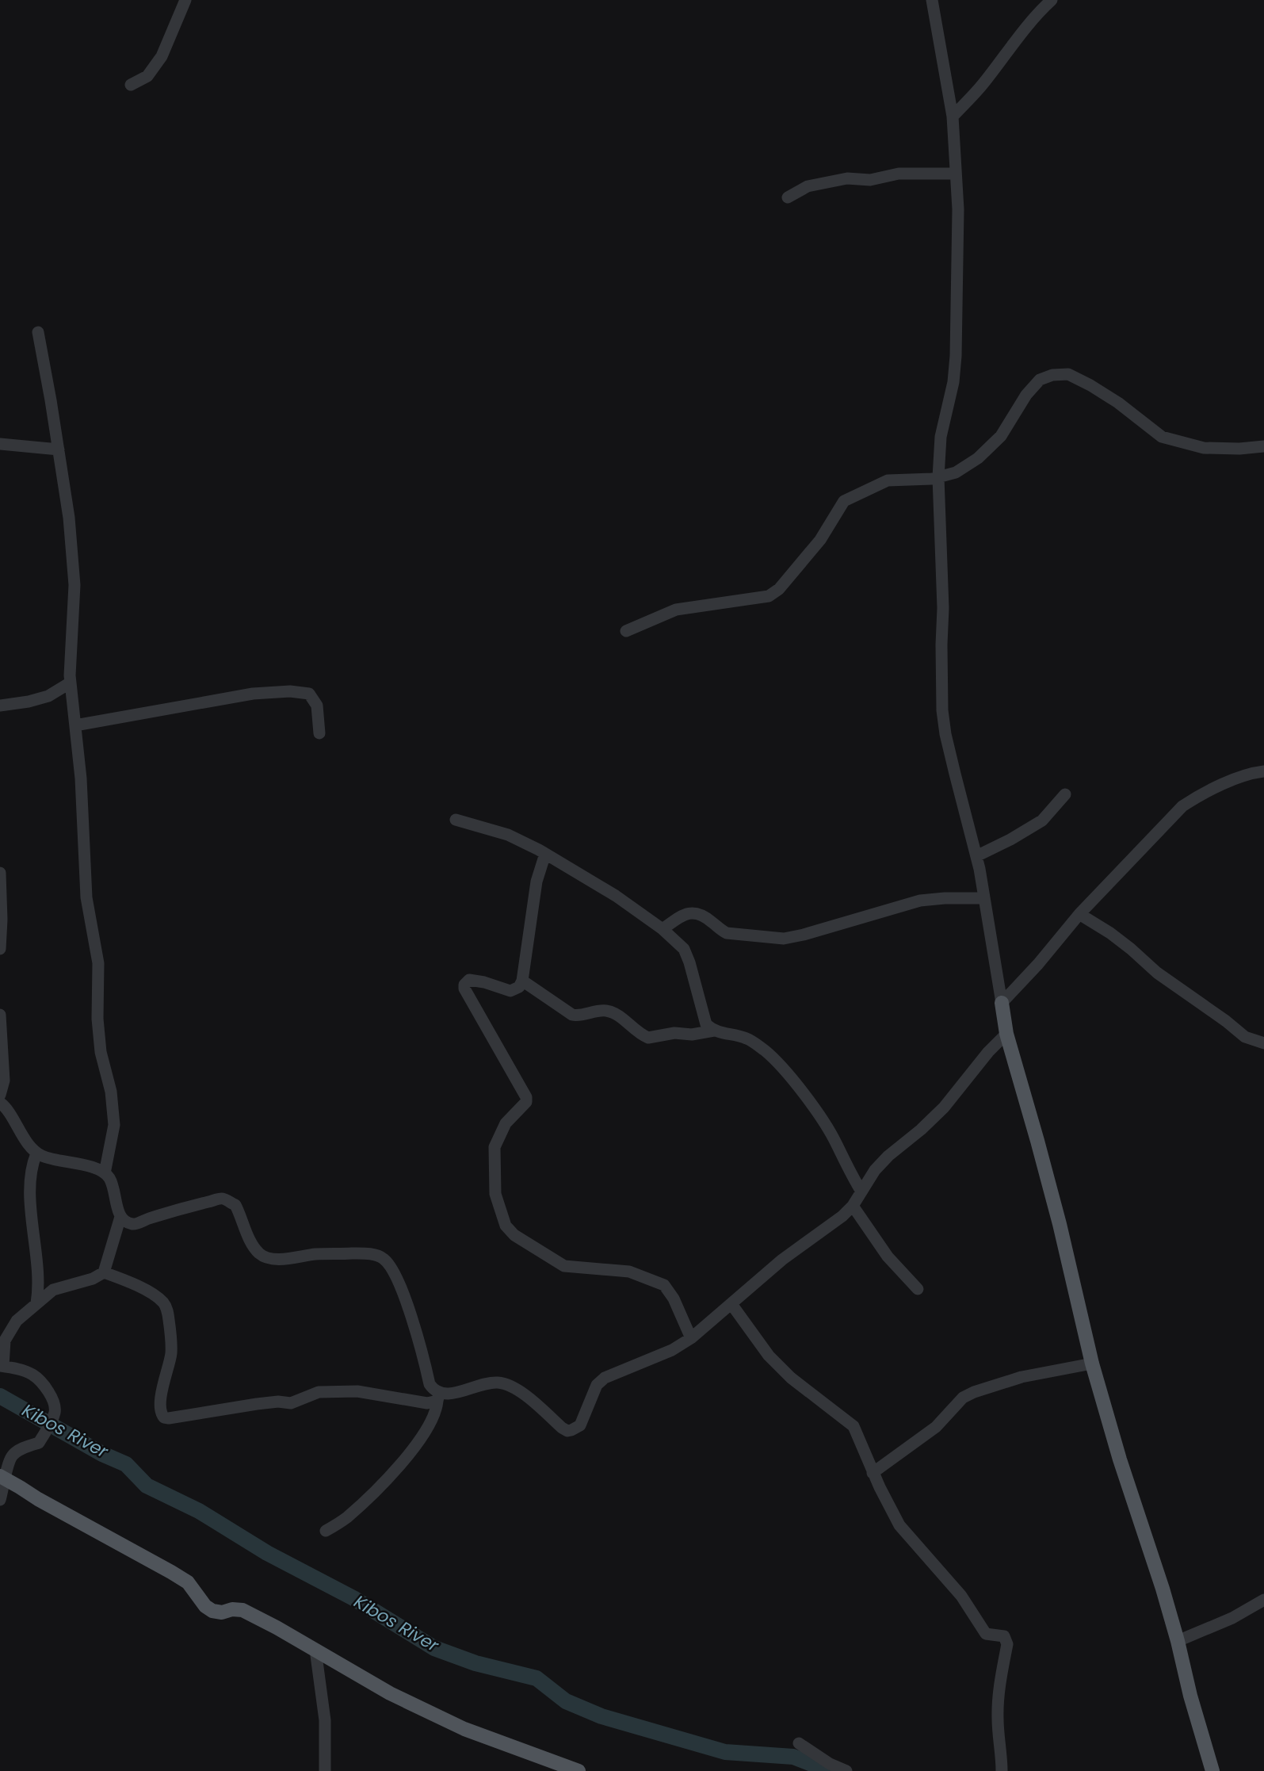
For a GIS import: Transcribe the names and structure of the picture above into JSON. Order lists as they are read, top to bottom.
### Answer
{
  "water": ["Kibos River"]
}
